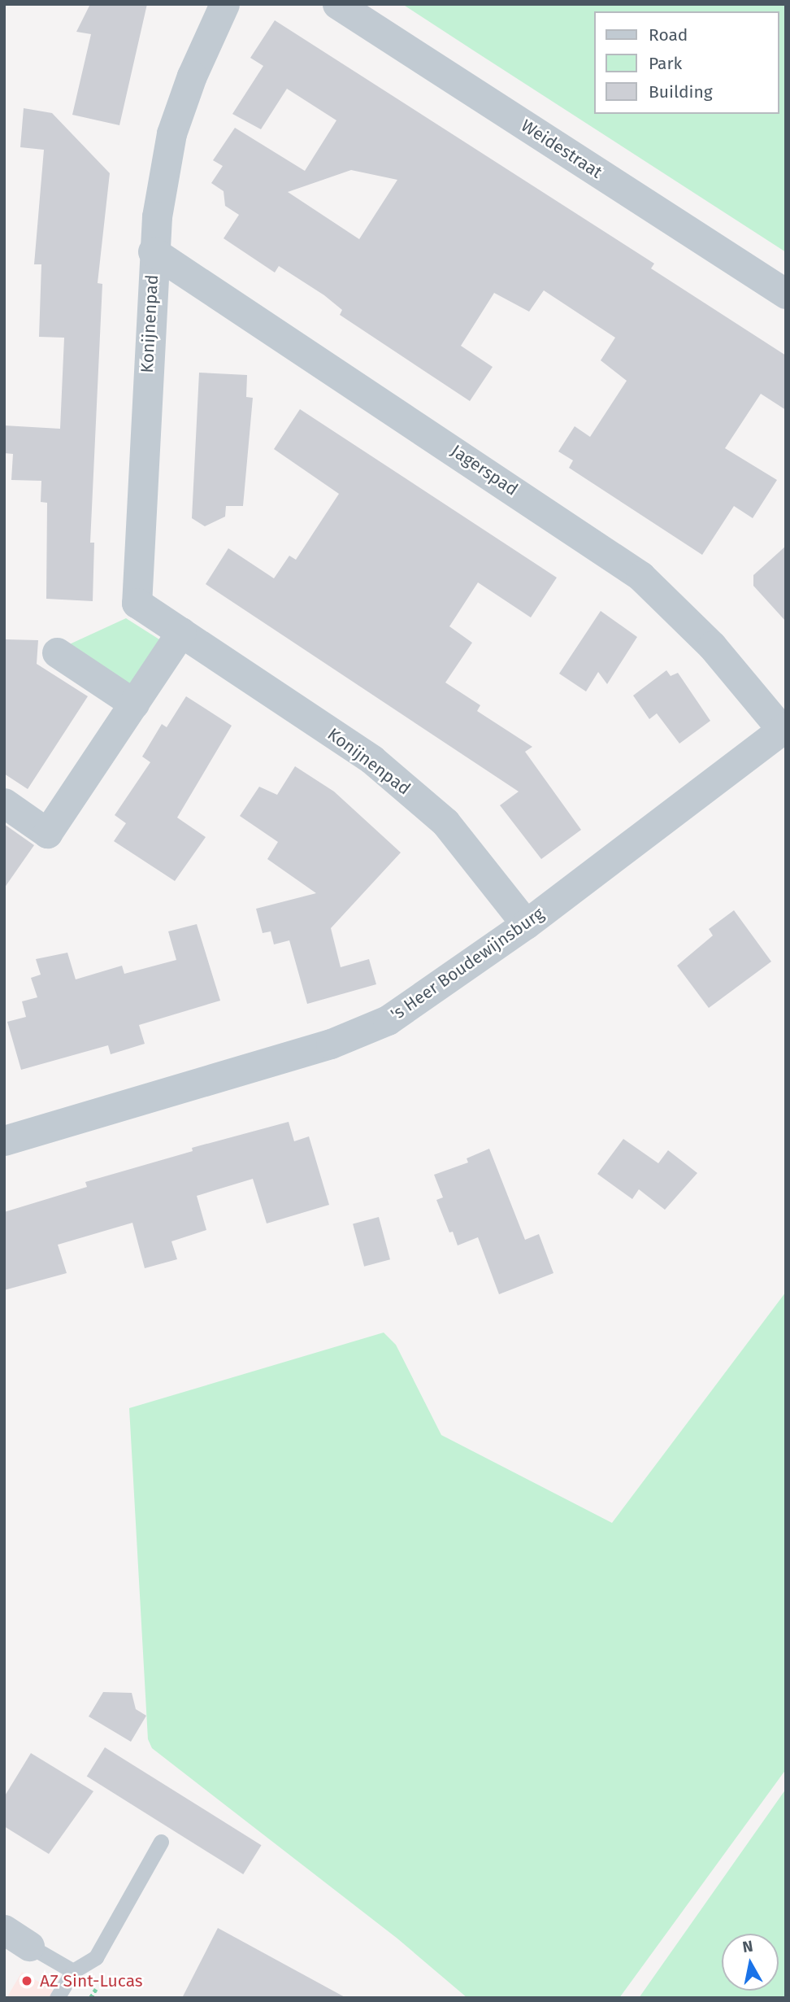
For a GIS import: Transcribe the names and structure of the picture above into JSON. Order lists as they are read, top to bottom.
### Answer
{
  "streets": {
    "street": [
      "Weidestraat",
      "Konijnenpad",
      "Jagerspad",
      "'s Heer Boudewijnsburg"
    ]
  },
  "crossings": [
    ["Konijnenpad", "Jagerspad"],
    ["Konijnenpad", "'s Heer Boudewijnsburg"],
    ["Jagerspad", "'s Heer Boudewijnsburg"]
  ],
  "places": ["AZ Sint-Lucas"],
  "legend": ["Road", "Park", "Building"],
  "north": "top"
}
